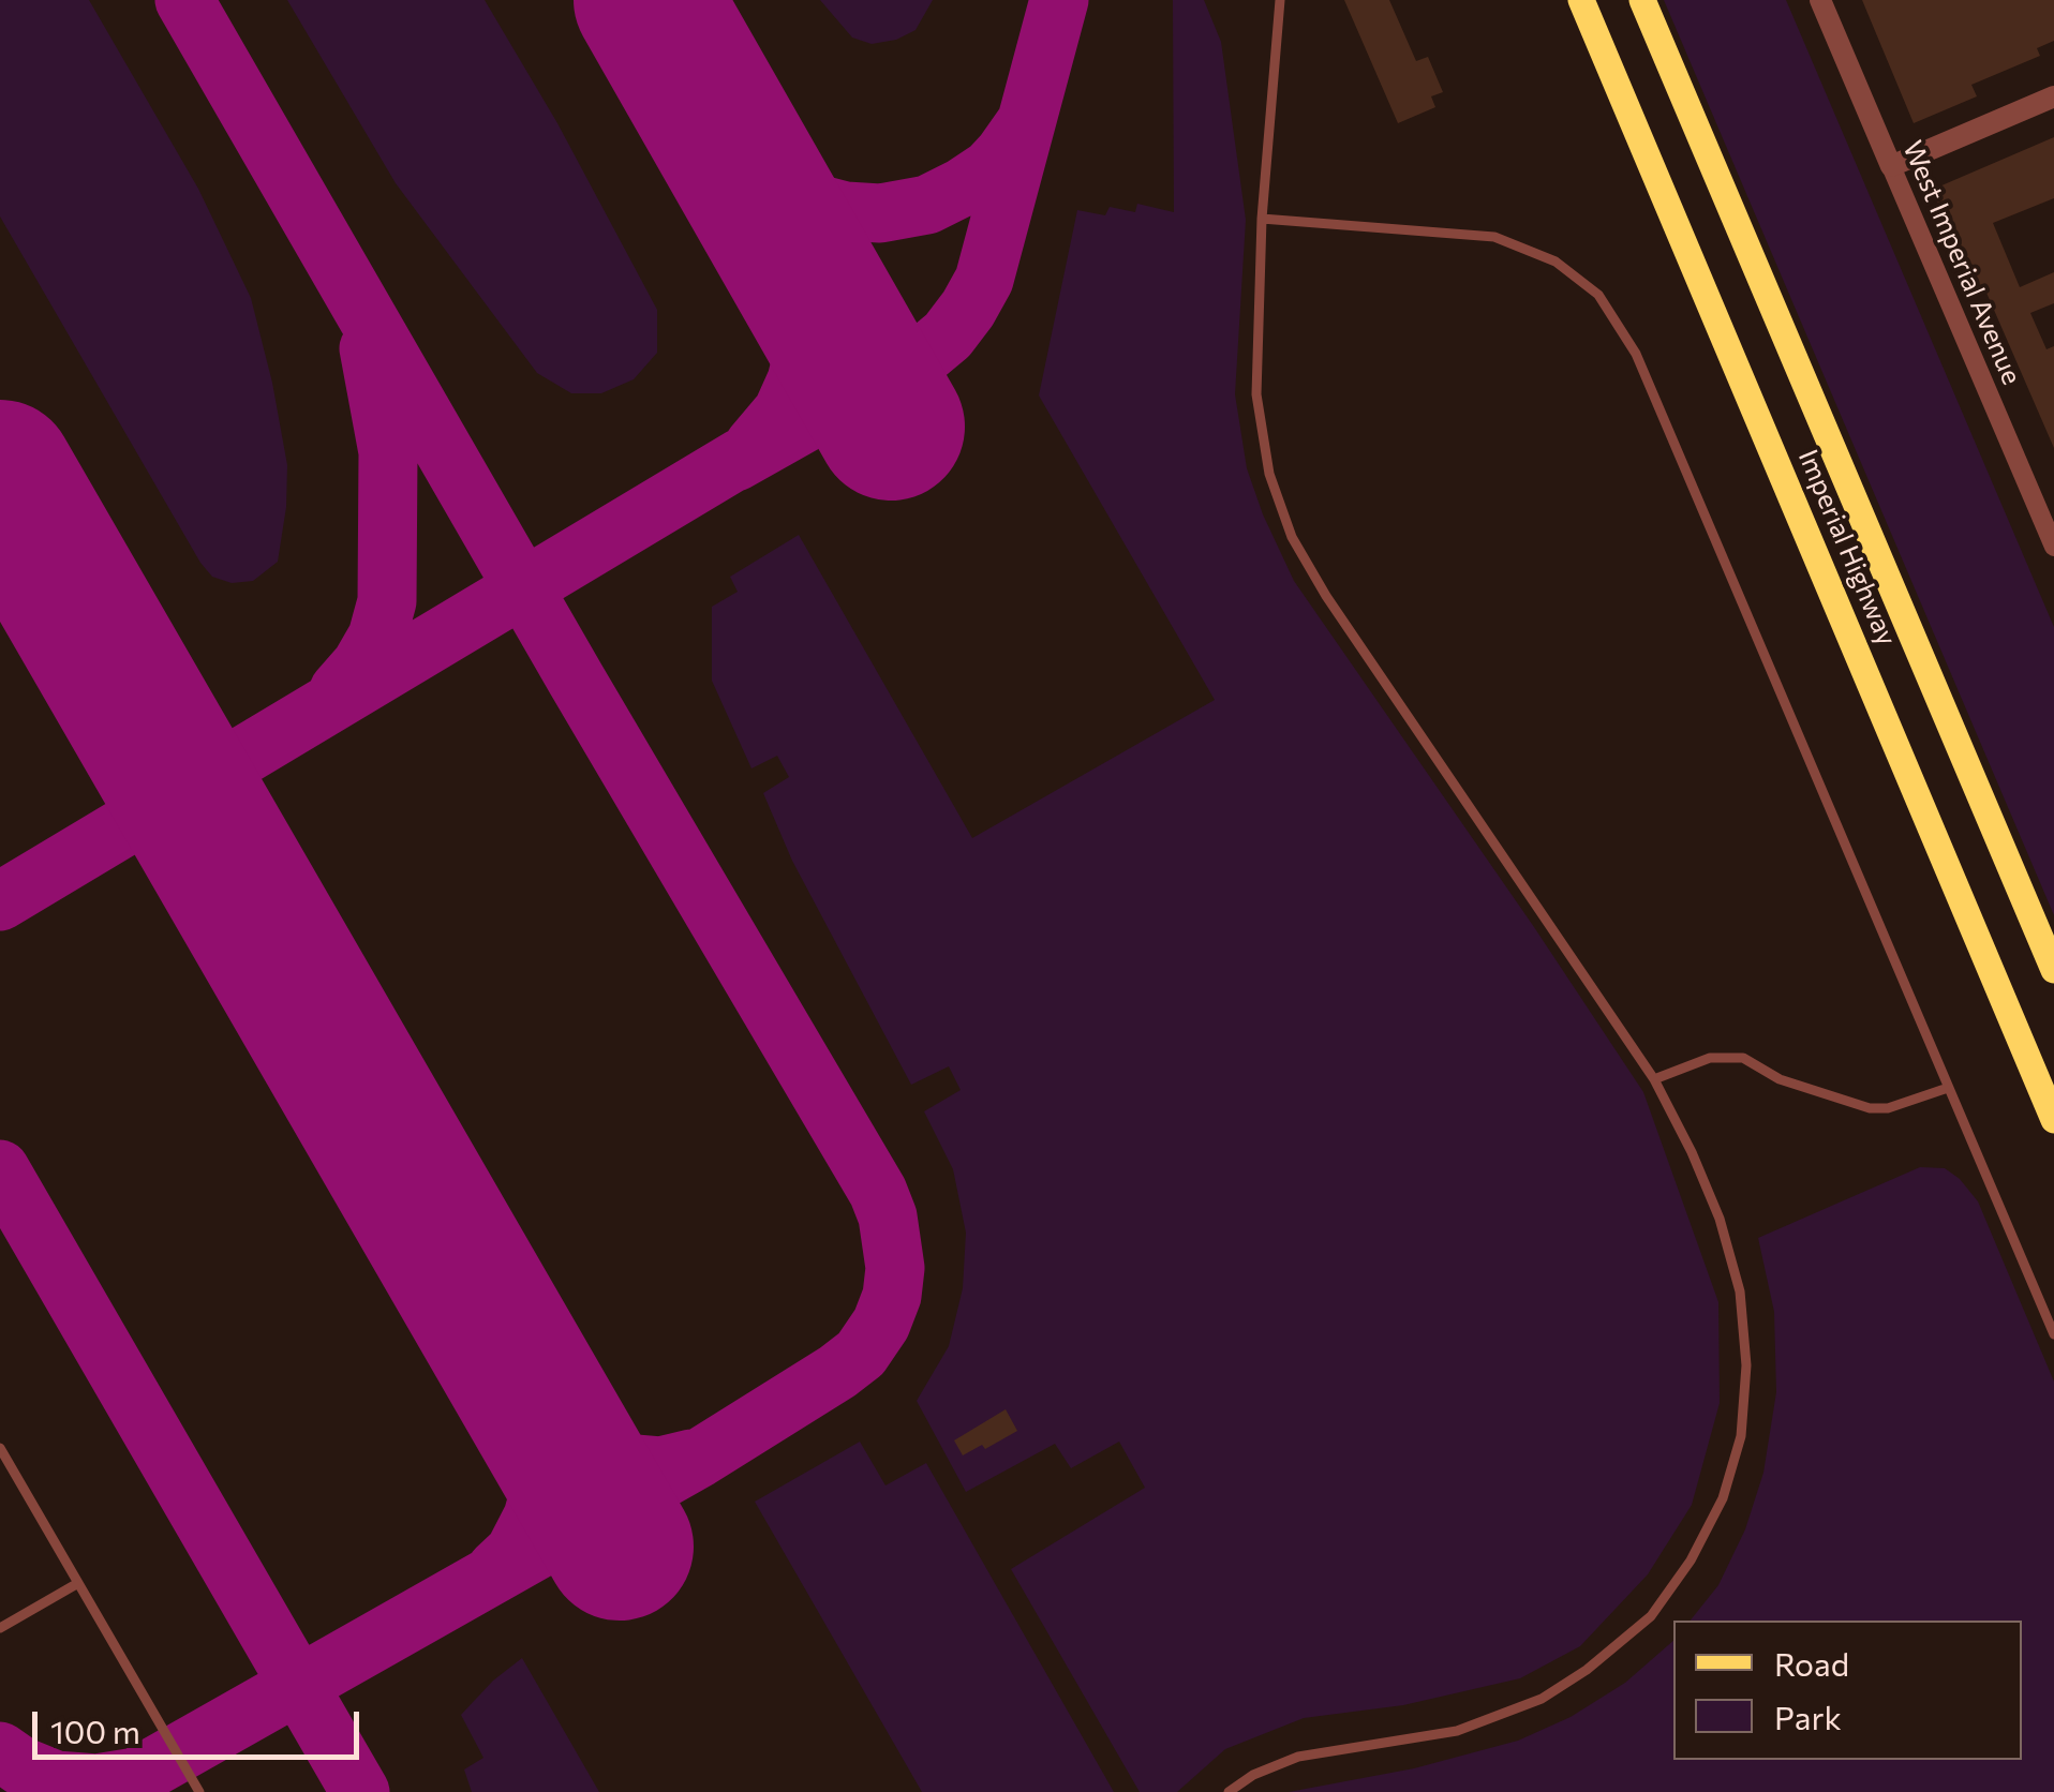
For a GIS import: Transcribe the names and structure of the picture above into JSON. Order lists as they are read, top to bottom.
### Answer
{
  "streets": {
    "main road": ["Imperial Highway"],
    "street": ["West Imperial Avenue"]
  },
  "legend": ["Road", "Park"],
  "scale_bar": "100 m"
}
